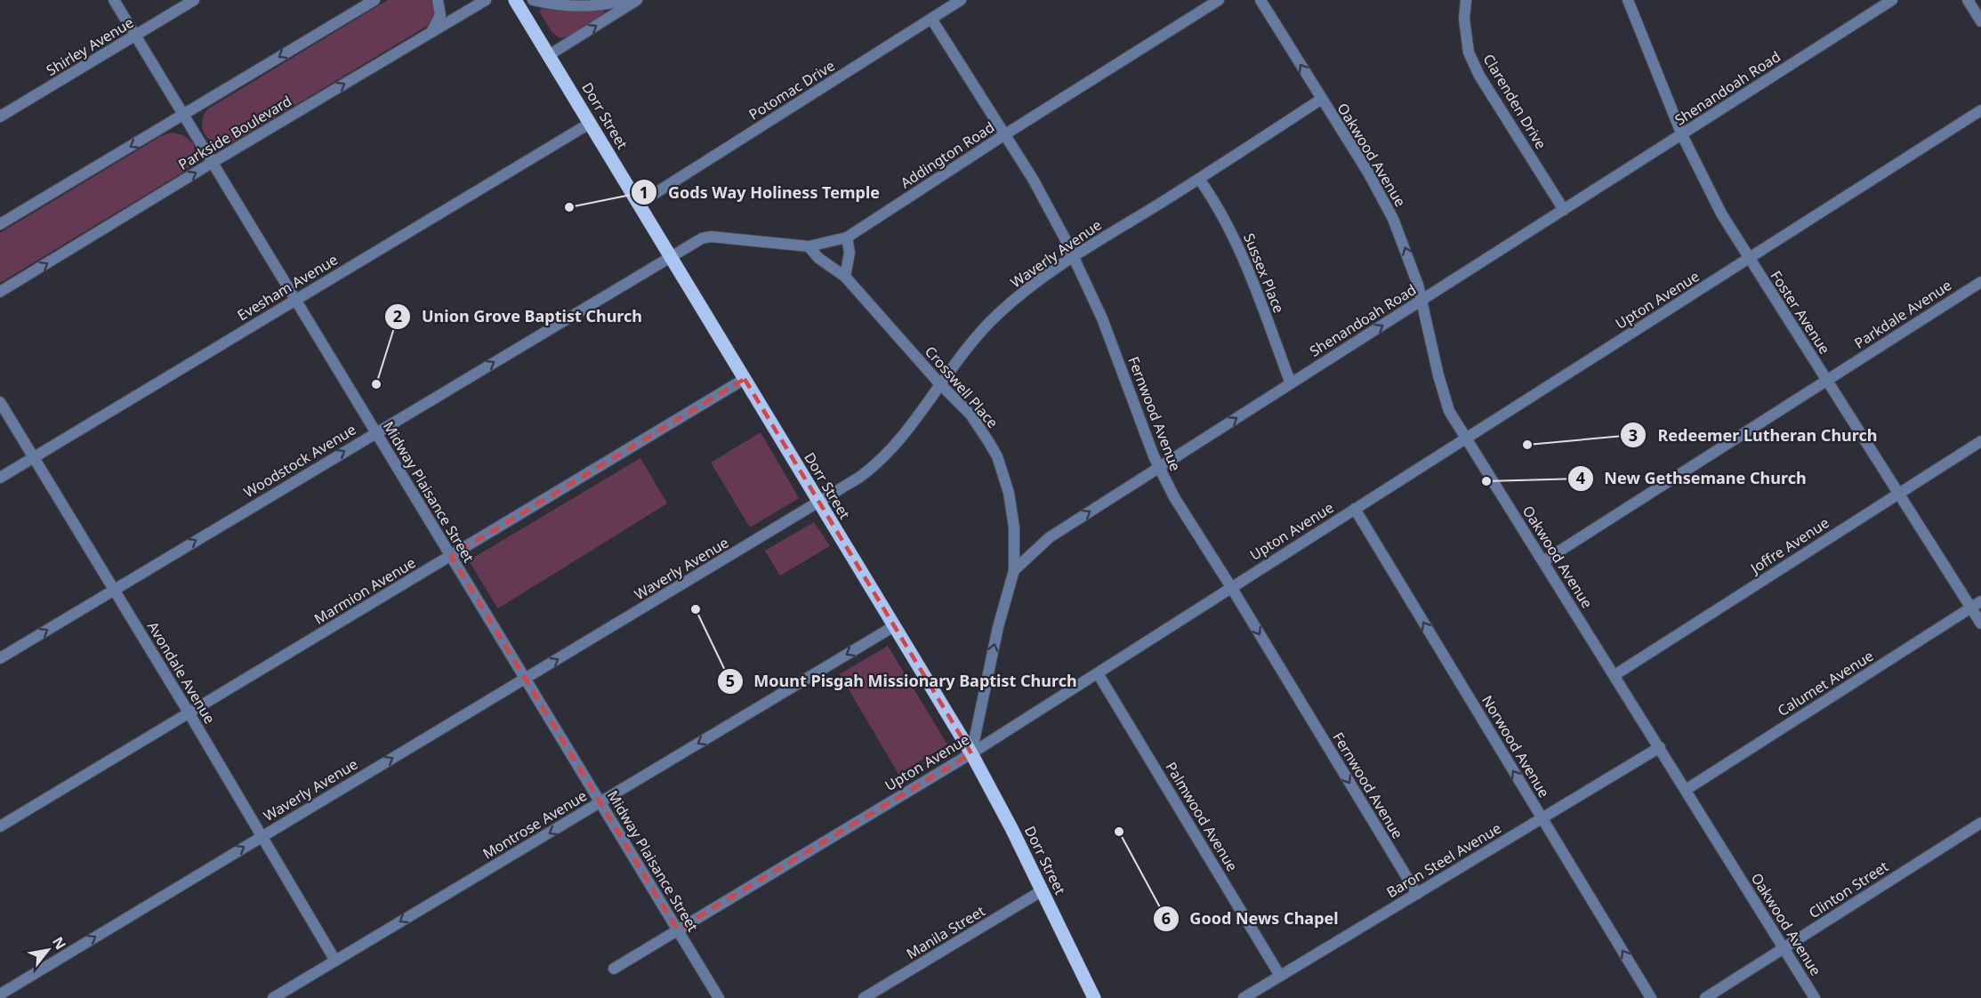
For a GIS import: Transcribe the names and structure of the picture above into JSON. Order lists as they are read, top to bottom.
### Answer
{
  "streets": {
    "main road": ["Dorr Street"],
    "street": [
      "Shirley Avenue",
      "Shenandoah Road",
      "Potomac Drive",
      "Clarenden Drive",
      "Parkside Boulevard",
      "Addington Road",
      "Oakwood Avenue",
      "Waverly Avenue",
      "Sussex Place",
      "Evesham Avenue",
      "Upton Avenue",
      "Foster Avenue",
      "Parkdale Avenue",
      "Crosswell Place",
      "Fernwood Avenue",
      "Woodstock Avenue",
      "Midway Plaisance Street",
      "Joffre Avenue",
      "Marmion Avenue",
      "Avondale Avenue",
      "Calumet Avenue",
      "Norwood Avenue",
      "Palmwood Avenue",
      "Montrose Avenue",
      "Baron Steel Avenue",
      "Clinton Street",
      "Manila Street"
    ]
  },
  "crossings": [
    ["Shirley Avenue", "Midway Plaisance Street"],
    ["Shenandoah Road", "Clarenden Drive"],
    ["Shenandoah Road", "Oakwood Avenue"],
    ["Shenandoah Road", "Sussex Place"],
    ["Shenandoah Road", "Foster Avenue"],
    ["Shenandoah Road", "Crosswell Place"],
    ["Shenandoah Road", "Fernwood Avenue"],
    ["Potomac Drive", "Dorr Street"],
    ["Potomac Drive", "Fernwood Avenue"],
    ["Dorr Street", "Addington Road"],
    ["Dorr Street", "Waverly Avenue"],
    ["Dorr Street", "Evesham Avenue"],
    ["Dorr Street", "Upton Avenue"],
    ["Dorr Street", "Woodstock Avenue"],
    ["Dorr Street", "Marmion Avenue"],
    ["Dorr Street", "Montrose Avenue"],
    ["Dorr Street", "Manila Street"],
    ["Parkside Boulevard", "Midway Plaisance Street"],
    ["Addington Road", "Crosswell Place"],
    ["Addington Road", "Fernwood Avenue"],
    ["Addington Road", "Woodstock Avenue"],
    ["Oakwood Avenue", "Waverly Avenue"],
    ["Oakwood Avenue", "Upton Avenue"],
    ["Oakwood Avenue", "Parkdale Avenue"],
    ["Oakwood Avenue", "Joffre Avenue"],
    ["Oakwood Avenue", "Calumet Avenue"],
    ["Oakwood Avenue", "Baron Steel Avenue"],
    ["Oakwood Avenue", "Clinton Street"],
    ["Waverly Avenue", "Sussex Place"],
    ["Waverly Avenue", "Crosswell Place"],
    ["Waverly Avenue", "Fernwood Avenue"],
    ["Waverly Avenue", "Midway Plaisance Street"],
    ["Waverly Avenue", "Avondale Avenue"],
    ["Evesham Avenue", "Midway Plaisance Street"],
    ["Evesham Avenue", "Avondale Avenue"],
    ["Upton Avenue", "Foster Avenue"],
    ["Upton Avenue", "Fernwood Avenue"],
    ["Upton Avenue", "Midway Plaisance Street"],
    ["Upton Avenue", "Norwood Avenue"],
    ["Upton Avenue", "Palmwood Avenue"],
    ["Foster Avenue", "Parkdale Avenue"],
    ["Foster Avenue", "Joffre Avenue"],
    ["Foster Avenue", "Calumet Avenue"],
    ["Fernwood Avenue", "Baron Steel Avenue"],
    ["Woodstock Avenue", "Midway Plaisance Street"],
    ["Woodstock Avenue", "Avondale Avenue"],
    ["Midway Plaisance Street", "Marmion Avenue"],
    ["Midway Plaisance Street", "Montrose Avenue"],
    ["Marmion Avenue", "Avondale Avenue"],
    ["Avondale Avenue", "Montrose Avenue"],
    ["Norwood Avenue", "Baron Steel Avenue"],
    ["Palmwood Avenue", "Baron Steel Avenue"]
  ],
  "one_way": [
    "Shenandoah Road",
    "Waverly Avenue",
    "Fernwood Avenue",
    "Woodstock Avenue",
    "Norwood Avenue",
    "Montrose Avenue"
  ],
  "places": [
    "Gods Way Holiness Temple",
    "Union Grove Baptist Church",
    "Redeemer Lutheran Church",
    "New Gethsemane Church",
    "Mount Pisgah Missionary Baptist Church",
    "Good News Chapel"
  ],
  "north": "top right"
}
